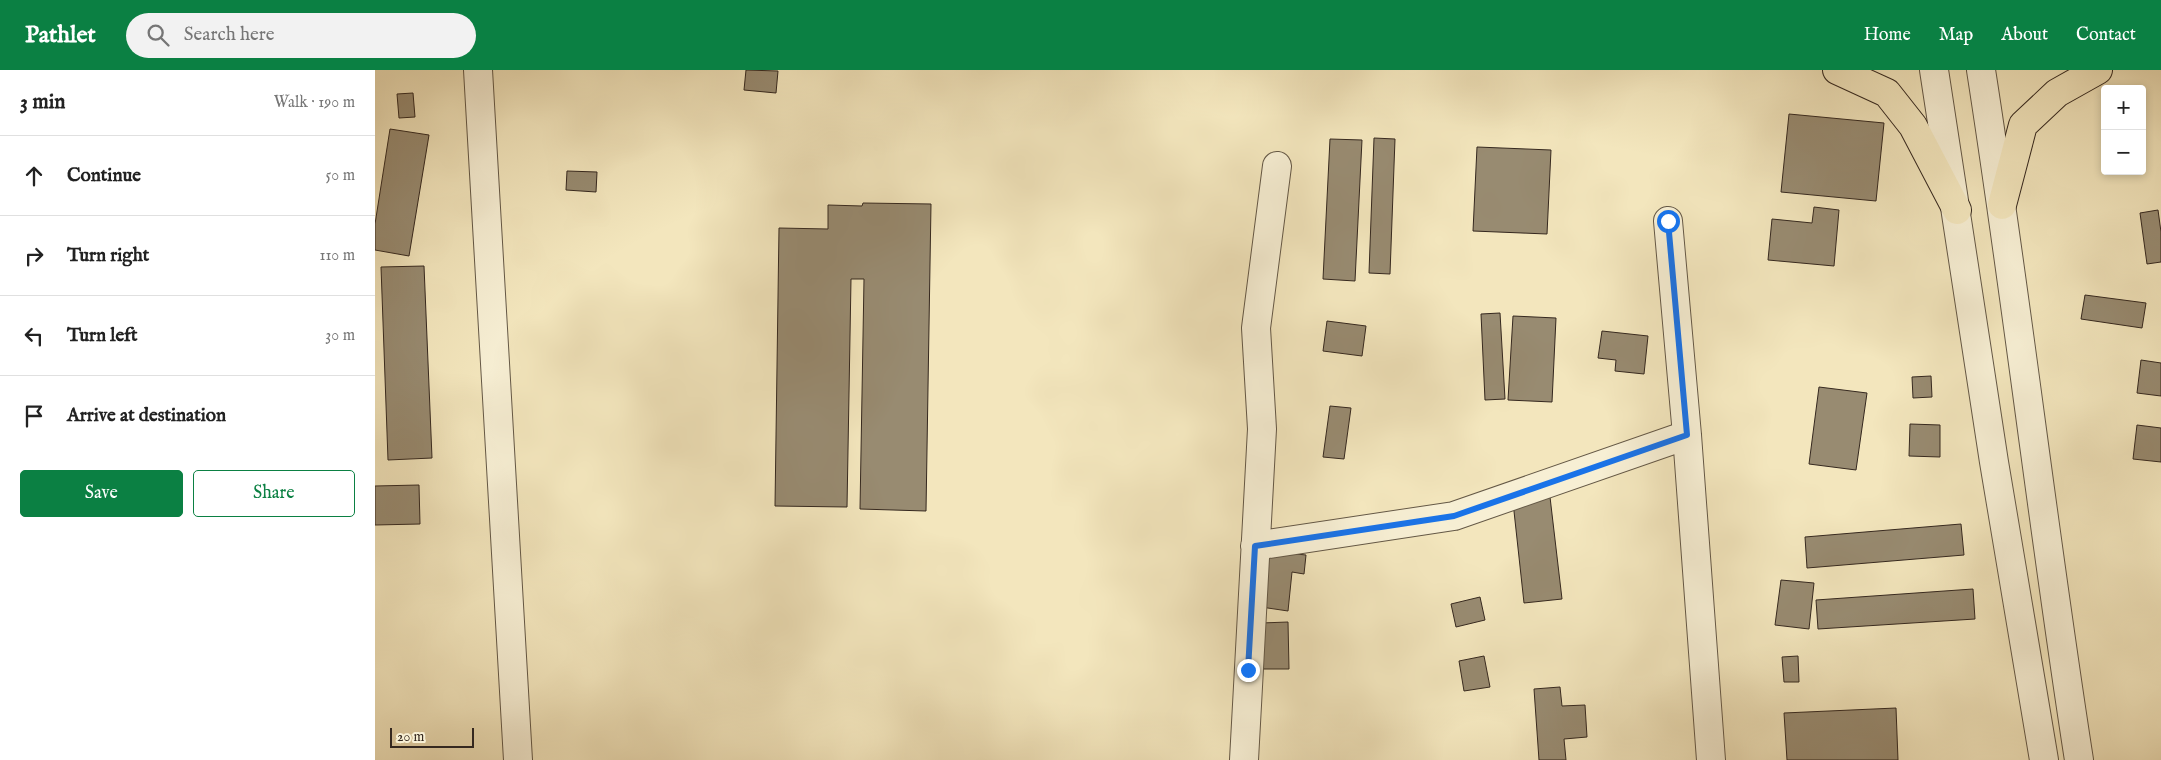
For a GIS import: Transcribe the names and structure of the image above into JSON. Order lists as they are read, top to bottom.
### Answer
{
  "scale_bar": "20 m",
  "page": {
    "header": "Pathlet",
    "search": "Search here",
    "nav": [
      "Home",
      "Map",
      "About",
      "Contact"
    ],
    "heading": ["3 min", "Walk · 190 m"],
    "map_buttons": ["+", "−"],
    "list": [
      ["Continue", "50 m"],
      ["Turn right", "110 m"],
      ["Turn left", "30 m"],
      "Arrive at destination"
    ],
    "buttons": ["Save", "Share"],
    "scale": "20 m"
  }
}
